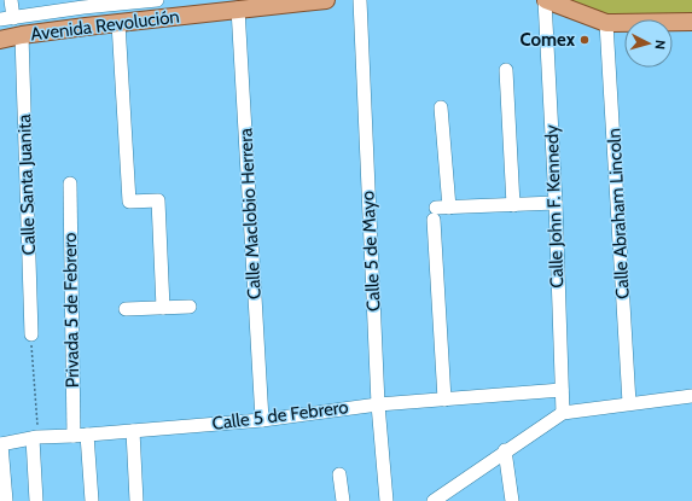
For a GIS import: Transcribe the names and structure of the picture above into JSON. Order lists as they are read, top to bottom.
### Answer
{
  "streets": {
    "main road": ["Avenida Revolución"],
    "street": [
      "Calle Santa Juanita",
      "Calle John F. Kennedy",
      "Calle Maclobio Herrera",
      "Calle Abraham Lincoln",
      "Calle 5 de Mayo",
      "Privada 5 de Febrero",
      "Calle 5 de Febrero"
    ]
  },
  "crossings": [
    ["Avenida Revolución", "Calle Santa Juanita"],
    ["Avenida Revolución", "Calle Maclobio Herrera"],
    ["Calle John F. Kennedy", "Calle 5 de Febrero"],
    ["Calle Maclobio Herrera", "Calle 5 de Febrero"],
    ["Calle 5 de Mayo", "Calle 5 de Febrero"],
    ["Privada 5 de Febrero", "Calle 5 de Febrero"]
  ],
  "places": ["Comex"],
  "north": "right"
}
